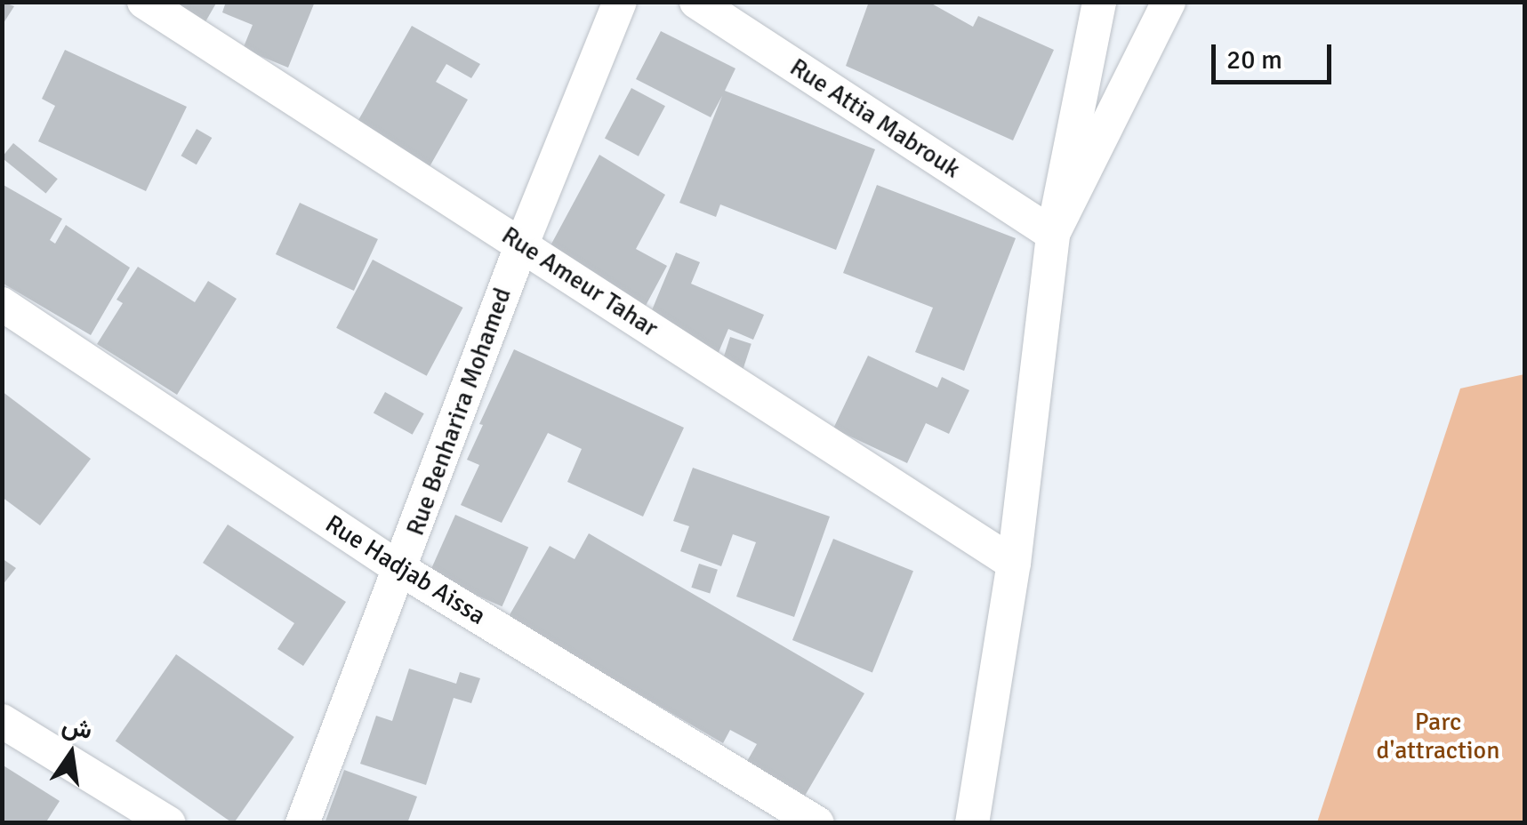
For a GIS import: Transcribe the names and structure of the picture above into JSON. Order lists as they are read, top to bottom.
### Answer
{
  "streets": {
    "street": [
      "Rue Attia Mabrouk",
      "Rue Ameur Tahar",
      "Rue Benharira Mohamed",
      "Rue Hadjab Aissa"
    ]
  },
  "crossings": [
    ["Rue Ameur Tahar", "Rue Benharira Mohamed"],
    ["Rue Benharira Mohamed", "Rue Hadjab Aissa"]
  ],
  "parks": ["Parc d'attraction"],
  "scale_bar": "20 m",
  "north": "top"
}
